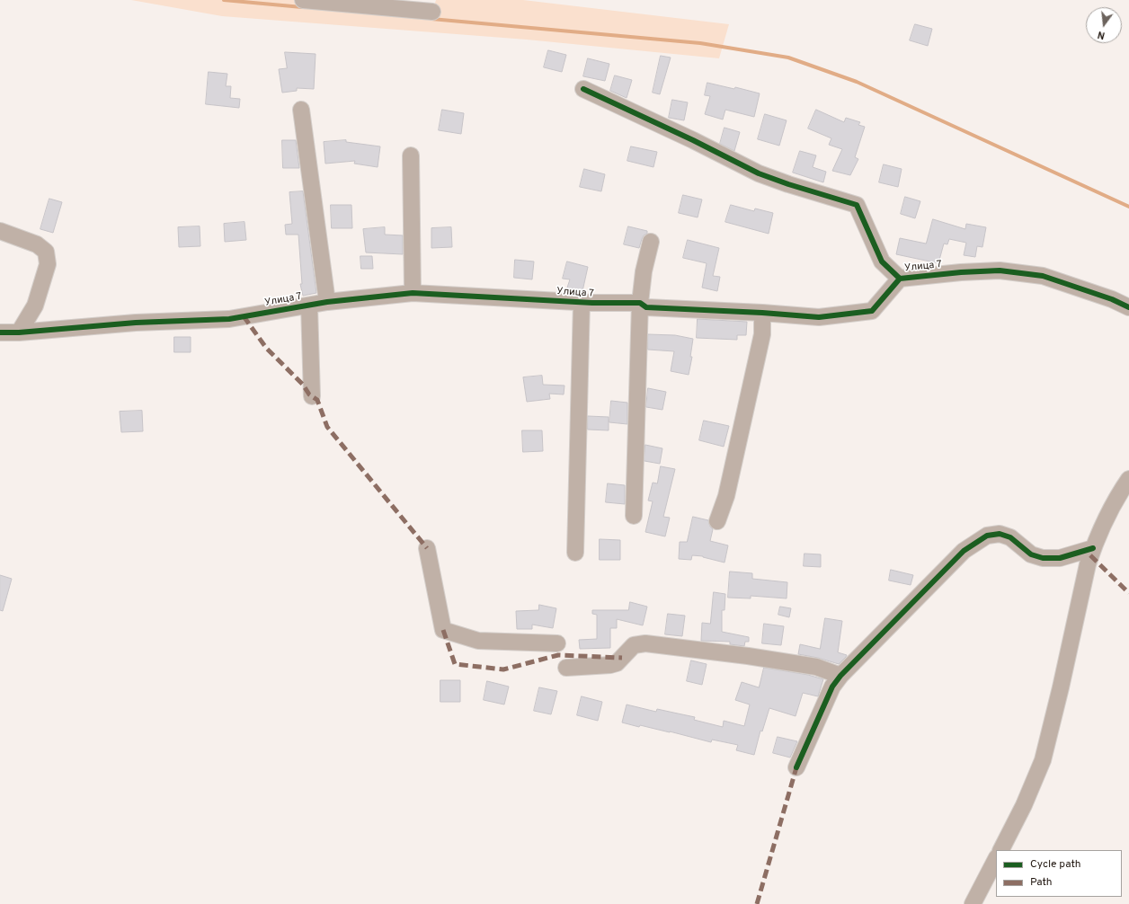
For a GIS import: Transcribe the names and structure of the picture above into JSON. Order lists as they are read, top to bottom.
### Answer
{
  "streets": {
    "street": ["Улица 7"]
  },
  "legend": ["Cycle path", "Path"],
  "north": "bottom"
}
